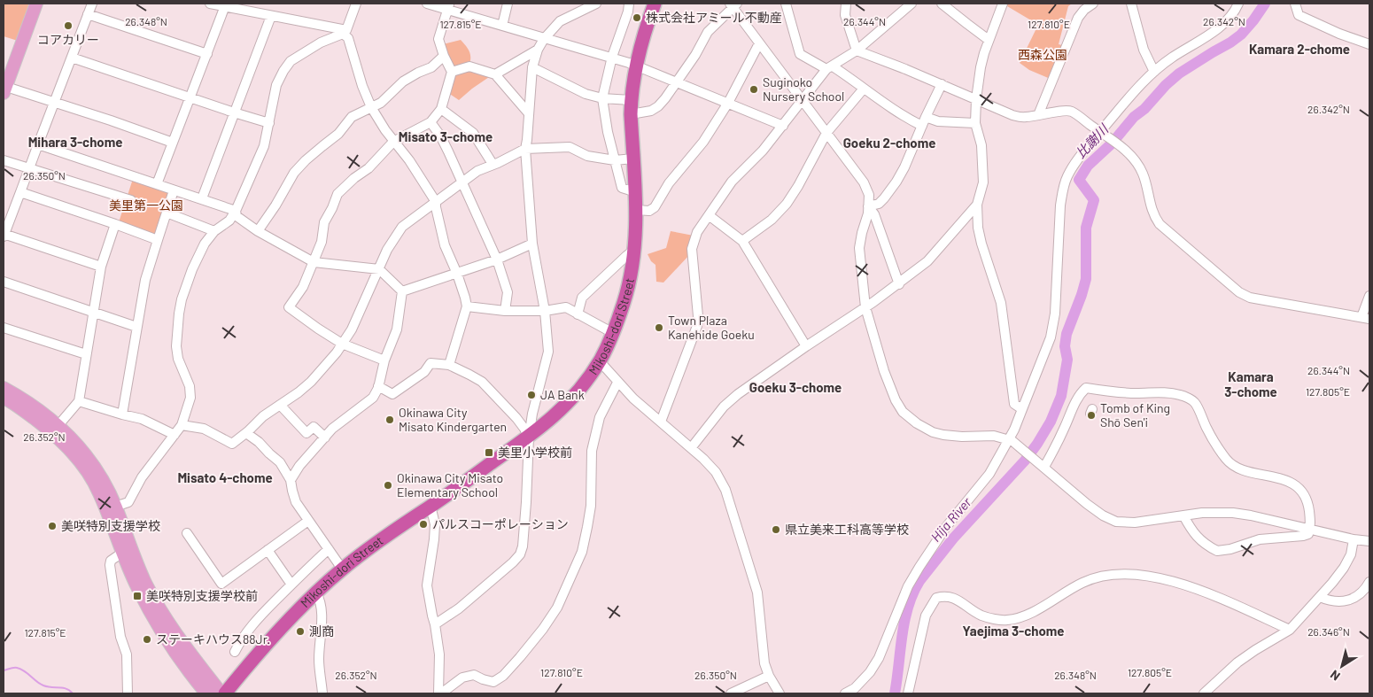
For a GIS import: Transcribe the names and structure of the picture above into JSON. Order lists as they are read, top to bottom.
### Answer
{
  "streets": {
    "highway": ["Mikoshi-dori Street"]
  },
  "districts": [
    "Kamara 2-chome",
    "Misato 3-chome",
    "Mihara 3-chome",
    "Goeku 2-chome",
    "Kamara 3-chome",
    "Goeku 3-chome",
    "Misato 4-chome",
    "Yaejima 3-chome"
  ],
  "water": ["比謝川", "Hija River"],
  "parks": ["西森公園", "美里第一公園"],
  "places": {
    "other": [
      "株式会社アミール不動産",
      "コアカリー",
      "Suginoko Nursery School",
      "Town Plaza Kanehide Goeku",
      "JA Bank",
      "Tomb of King Shō Sen'i",
      "Okinawa City Misato Kindergarten",
      "Okinawa City Misato Elementary School",
      "パルスコーポレーション",
      "美咲特別支援学校",
      "県立美来工科高等学校",
      "測商",
      "ステーキハウス88Jr."
    ],
    "transit": ["美里小学校前", "美咲特別支援学校前"]
  },
  "north": "bottom left",
  "coordinates": [
    "26.348°N",
    "26.344°N",
    "26.342°N",
    "127.810°E",
    "127.815°E",
    "26.350°N",
    "127.805°E",
    "26.352°N",
    "26.346°N"
  ]
}
